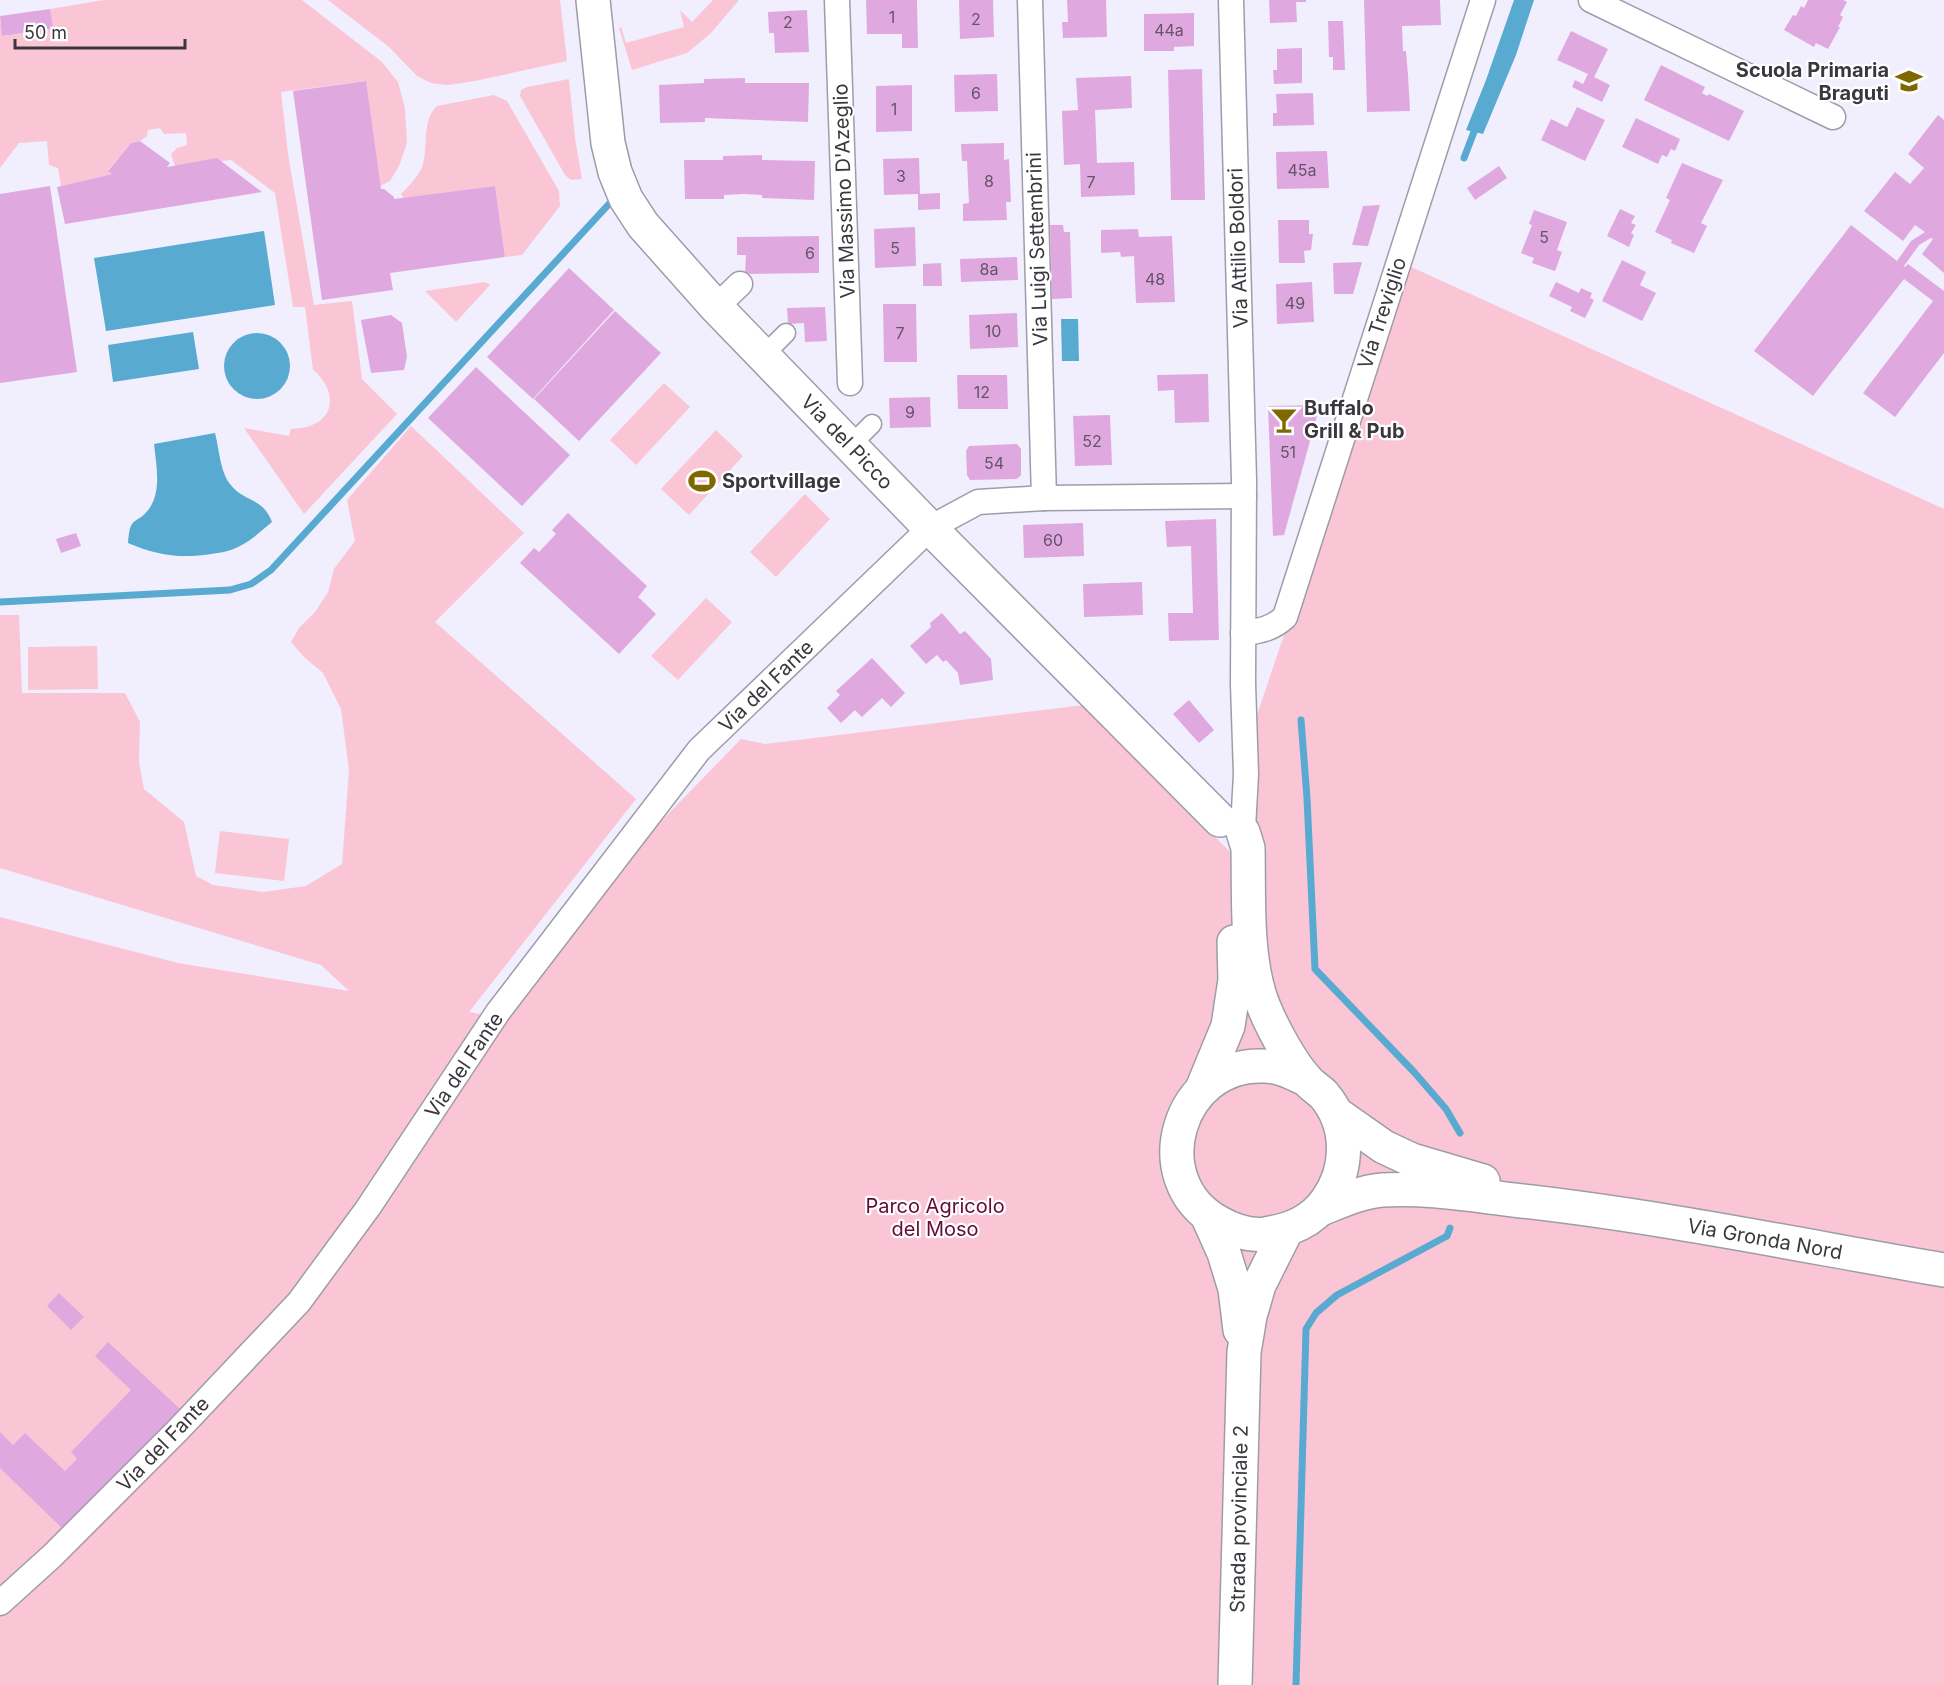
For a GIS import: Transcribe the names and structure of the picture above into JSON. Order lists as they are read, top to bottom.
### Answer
{
  "streets": {
    "main road": [
      "Via Attilio Boldori",
      "Via del Picco",
      "Via Gronda Nord",
      "Strada provinciale 2"
    ],
    "street": [
      "Via Massimo D'Azeglio",
      "Via Luigi Settembrini",
      "Via Treviglio",
      "Via del Fante"
    ]
  },
  "crossings": [
    ["Via Attilio Boldori", "Via Treviglio"],
    ["Via Attilio Boldori", "Via del Picco"],
    ["Via Attilio Boldori", "Via Gronda Nord"],
    ["Via del Picco", "Via del Fante"]
  ],
  "parks": ["Parco Agricolo del Moso"],
  "places": {
    "school or university": ["Scuola Primaria Braguti"],
    "bar": ["Buffalo Grill & Pub"],
    "sports": ["Sportvillage"]
  },
  "house_numbers": [
    "1",
    "2",
    "2",
    "44a",
    "6",
    "1",
    "45a",
    "3",
    "8",
    "7",
    "5",
    "5",
    "6",
    "8a",
    "48",
    "49",
    "10",
    "7",
    "12",
    "9",
    "52",
    "51",
    "54",
    "60"
  ],
  "scale_bar": "50 m"
}
